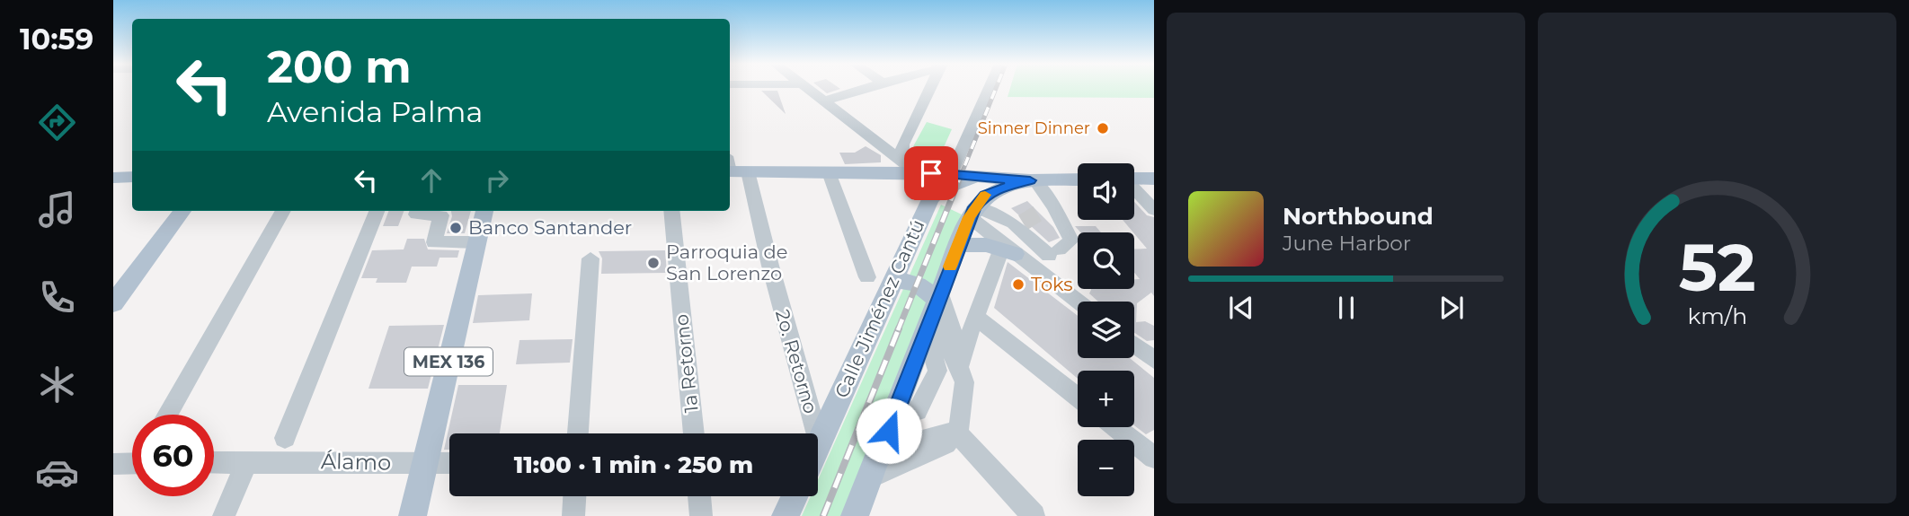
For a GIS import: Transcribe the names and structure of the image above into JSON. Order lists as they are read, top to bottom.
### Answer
{
  "streets": {
    "main road": ["Calle Jiménez Cantú", "MEX 136"],
    "street": ["2o. Retorno", "1a Retorno", "Álamo"]
  },
  "crossings": [
    ["Calle Jiménez Cantú", "2o. Retorno"],
    ["MEX 136", "Álamo"]
  ],
  "places": [
    "Sinner Dinner",
    "Banco Santander",
    "Parroquia de San Lorenzo",
    "Toks"
  ],
  "page": {
    "tabs": "10:59",
    "turn": ["200 m", "Avenida Palma"],
    "map_buttons": ["+", "−"],
    "song": ["Northbound", "June Harbor"],
    "limit": "60",
    "trip": "11:00 · 1 min · 250 m",
    "gauge": ["52", "km/h"]
  }
}
